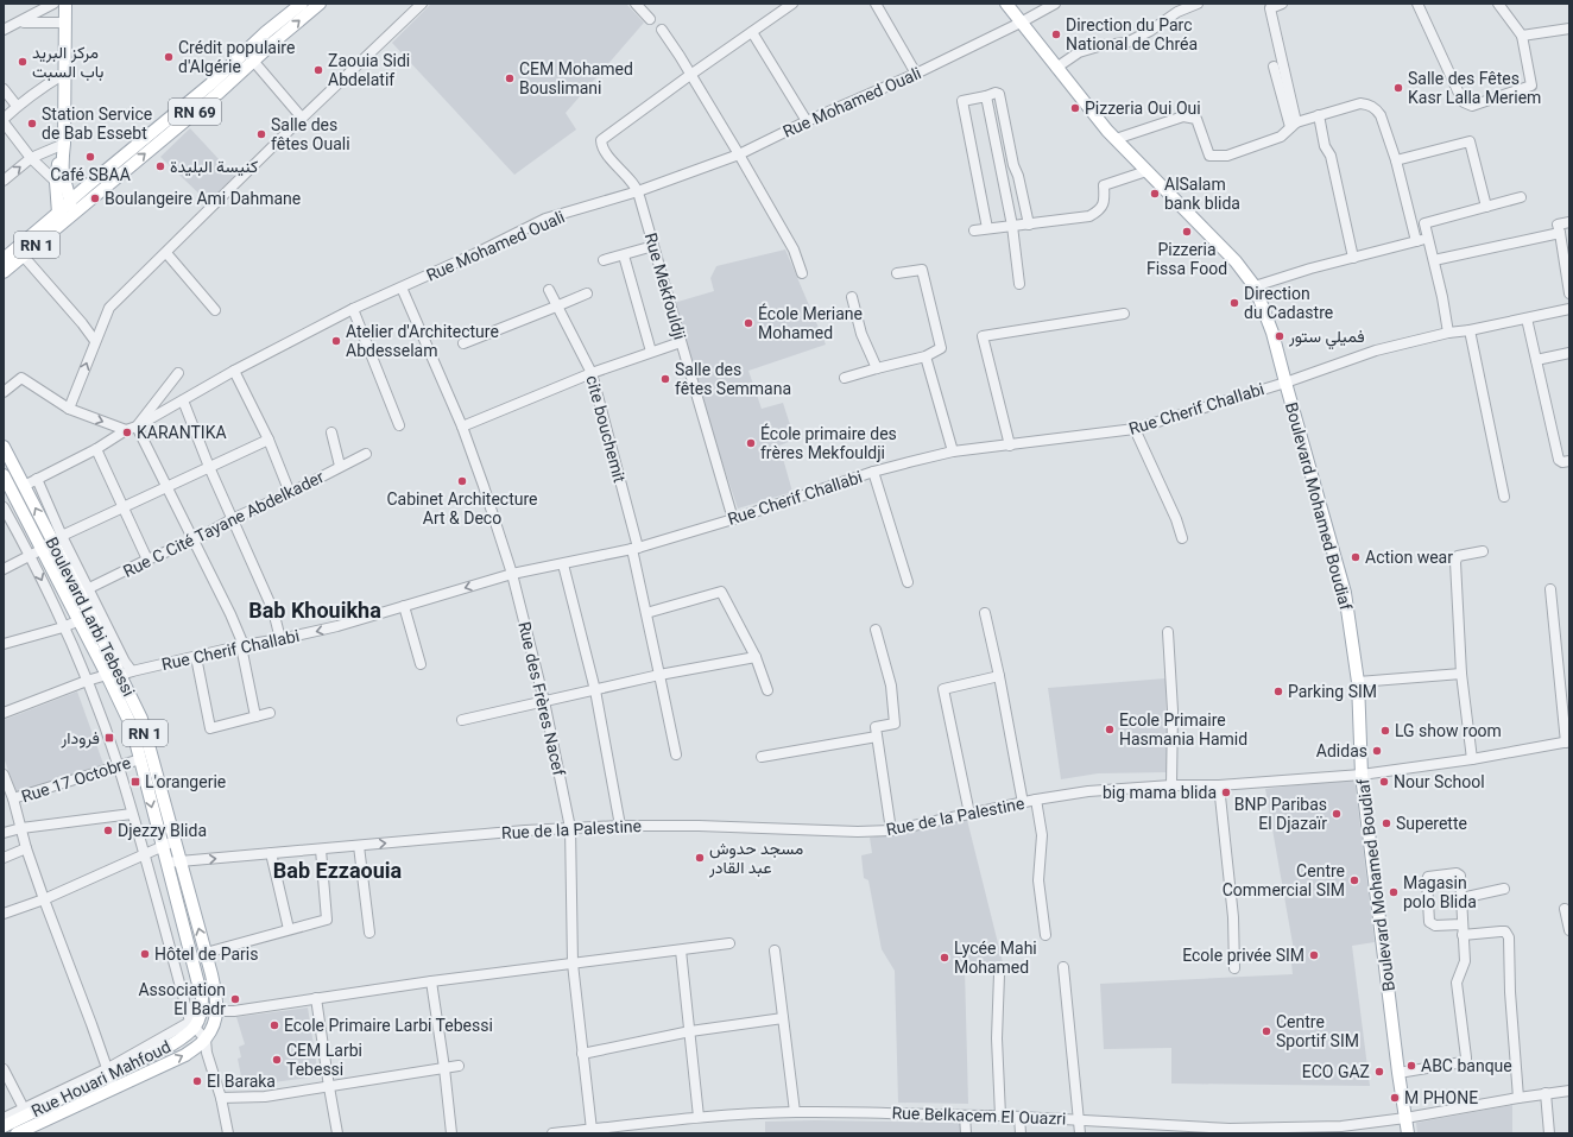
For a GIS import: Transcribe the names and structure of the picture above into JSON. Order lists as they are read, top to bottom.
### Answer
{
  "streets": {
    "main road": [
      "RN 69",
      "RN 1",
      "Boulevard Mohamed Boudiaf",
      "Boulevard Larbi Tebessi",
      "Rue Houari Mahfoud"
    ],
    "street": [
      "Rue Mohamed Ouali",
      "Rue Mekfouldji",
      "Rue Cherif Challabi",
      "cite bouchemit",
      "Rue C Cité Tayane Abdelkader",
      "Rue des Frères Nacef",
      "Rue 17 Octobre",
      "Rue de la Palestine",
      "Rue Belkacem El Ouazri"
    ]
  },
  "crossings": [
    ["Rue Mohamed Ouali", "Rue Mekfouldji"],
    ["Rue Mohamed Ouali", "Boulevard Mohamed Boudiaf"],
    ["Rue Mohamed Ouali", "Boulevard Larbi Tebessi"],
    ["Rue Mohamed Ouali", "Rue des Frères Nacef"],
    ["RN 69", "RN 1"],
    ["Rue Mekfouldji", "Rue Cherif Challabi"],
    ["Rue Cherif Challabi", "cite bouchemit"],
    ["Rue Cherif Challabi", "Boulevard Mohamed Boudiaf"],
    ["Rue Cherif Challabi", "Boulevard Larbi Tebessi"],
    ["Rue Cherif Challabi", "Rue des Frères Nacef"],
    ["Boulevard Mohamed Boudiaf", "Rue de la Palestine"],
    ["Boulevard Mohamed Boudiaf", "Rue Belkacem El Ouazri"],
    ["Rue C Cité Tayane Abdelkader", "Boulevard Larbi Tebessi"],
    ["Boulevard Larbi Tebessi", "Rue 17 Octobre"],
    ["Boulevard Larbi Tebessi", "Rue de la Palestine"],
    ["Boulevard Larbi Tebessi", "Rue Houari Mahfoud"],
    ["Rue des Frères Nacef", "Rue de la Palestine"],
    ["Rue des Frères Nacef", "Rue Belkacem El Ouazri"]
  ],
  "districts": ["Bab Khouikha", "Bab Ezzaouia"],
  "places": {
    "other": [
      "Direction du Parc National de Chréa",
      "Crédit populaire d'Algérie",
      "مركز البريد باب السبت",
      "Zaouia Sidi Abdelatif",
      "CEM Mohamed Bouslimani",
      "Salle des Fêtes Kasr Lalla Meriem",
      "Pizzeria Oui Oui",
      "Station Service de Bab Essebt",
      "Salle des fêtes Ouali",
      "Café SBAA",
      "كنيسة البليدة",
      "AlSalam bank blida",
      "Boulangeire Ami Dahmane",
      "Pizzeria Fissa Food",
      "Direction du Cadastre",
      "École Meriane Mohamed",
      "فميلي ستور",
      "Atelier d'Architecture Abdesselam",
      "Salle des fêtes Semmana",
      "KARANTIKA",
      "École primaire des frères Mekfouldji",
      "Cabinet Architecture Art & Deco",
      "Action wear",
      "Parking SIM",
      "Ecole Primaire Hasmania Hamid",
      "LG show room",
      "Adidas",
      "Nour School",
      "big mama blida",
      "BNP Paribas El Djazaïr",
      "Superette",
      "Djezzy Blida",
      "مسجد حدوش عبد القادر",
      "Centre Commercial SIM",
      "Magasin polo Blida",
      "Hôtel de Paris",
      "Ecole privée SIM",
      "Lycée Mahi Mohamed",
      "Association El Badr",
      "Ecole Primaire Larbi Tebessi",
      "Centre Sportif SIM",
      "CEM Larbi Tebessi",
      "ABC banque",
      "ECO GAZ",
      "El Baraka",
      "M PHONE"
    ],
    "transit": ["فرودار", "L'orangerie"]
  }
}
